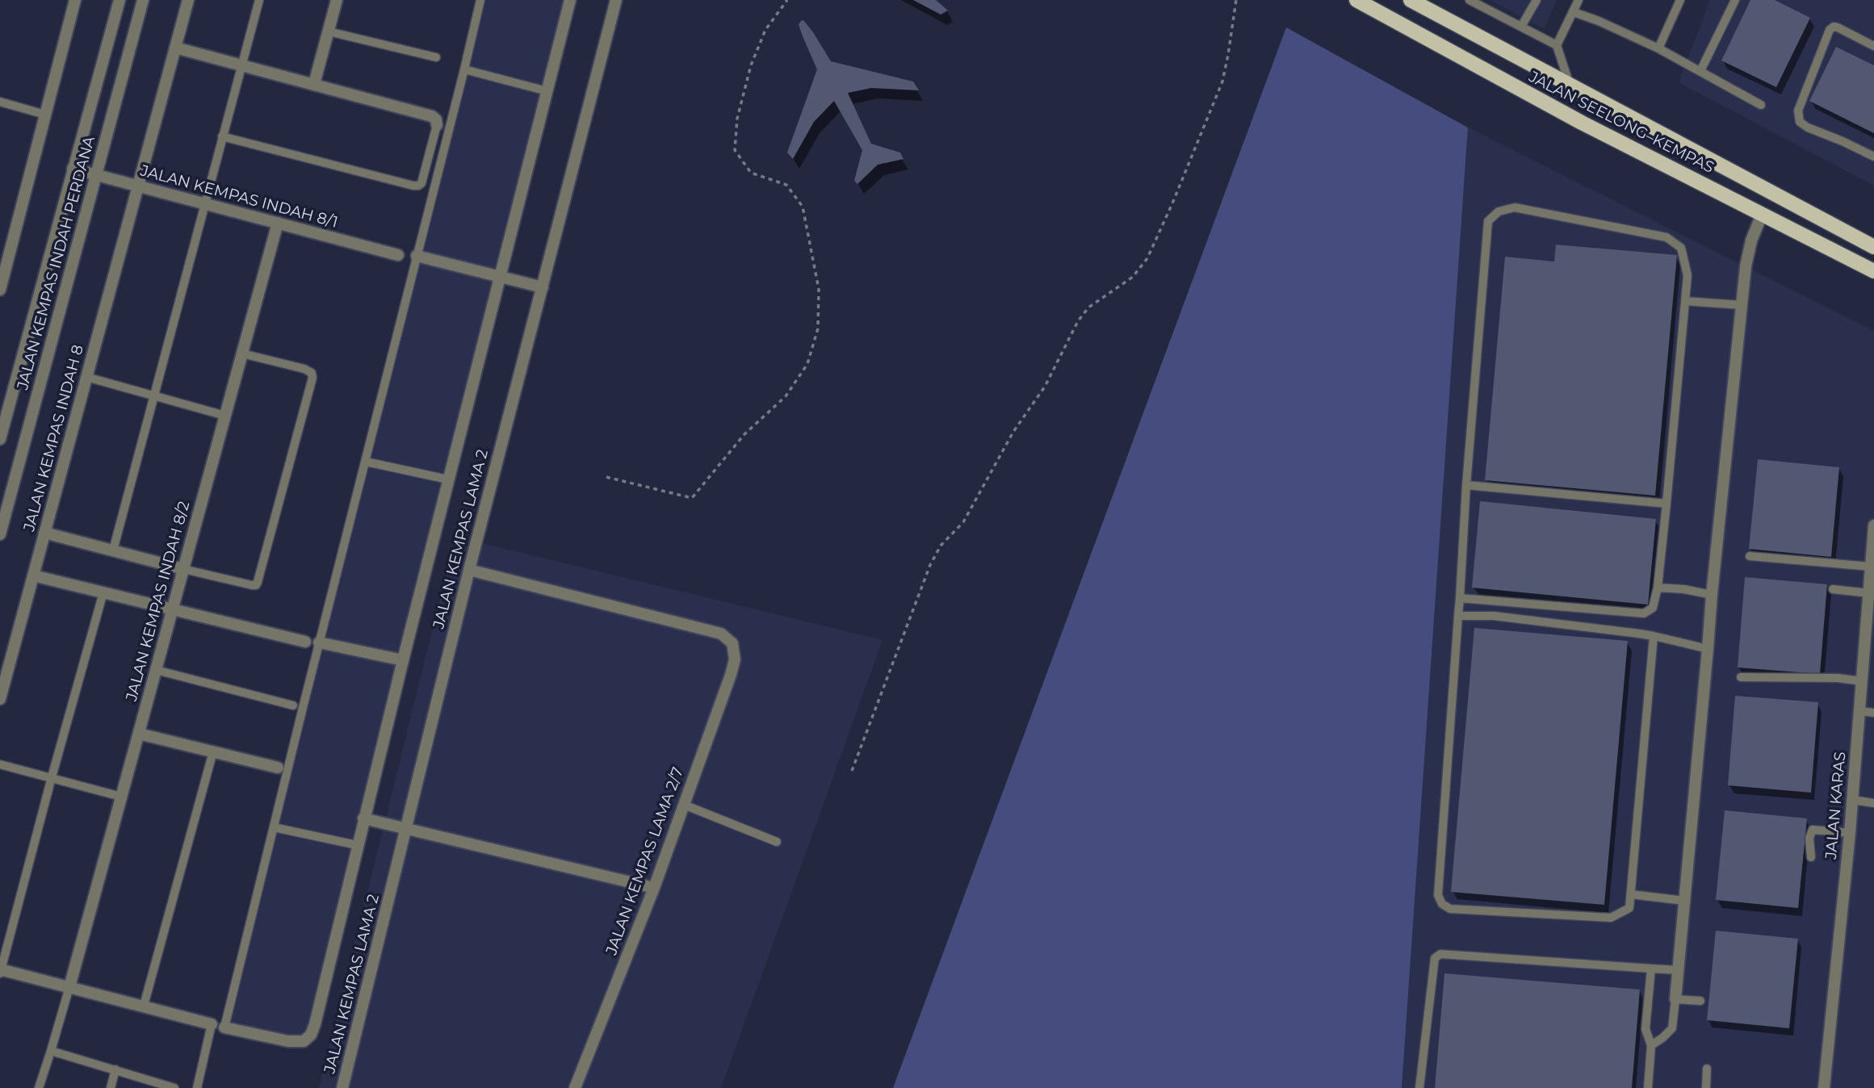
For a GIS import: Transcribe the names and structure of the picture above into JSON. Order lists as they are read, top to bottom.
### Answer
{
  "streets": {
    "main road": ["JALAN SEELONG–KEMPAS"],
    "street": [
      "JALAN KEMPAS INDAH 8/1",
      "JALAN KEMPAS INDAH PERDANA",
      "JALAN KEMPAS INDAH 8",
      "JALAN KEMPAS LAMA 2",
      "JALAN KEMPAS INDAH 8/2",
      "JALAN KARAS",
      "JALAN KEMPAS LAMA 2/7"
    ]
  },
  "crossings": [
    ["JALAN KEMPAS INDAH 8/1", "JALAN KEMPAS INDAH PERDANA"],
    ["JALAN KEMPAS INDAH 8/1", "JALAN KEMPAS INDAH 8"],
    ["JALAN KEMPAS INDAH 8/1", "JALAN KEMPAS INDAH 8/2"],
    ["JALAN KEMPAS LAMA 2", "JALAN KEMPAS LAMA 2/7"]
  ]
}
